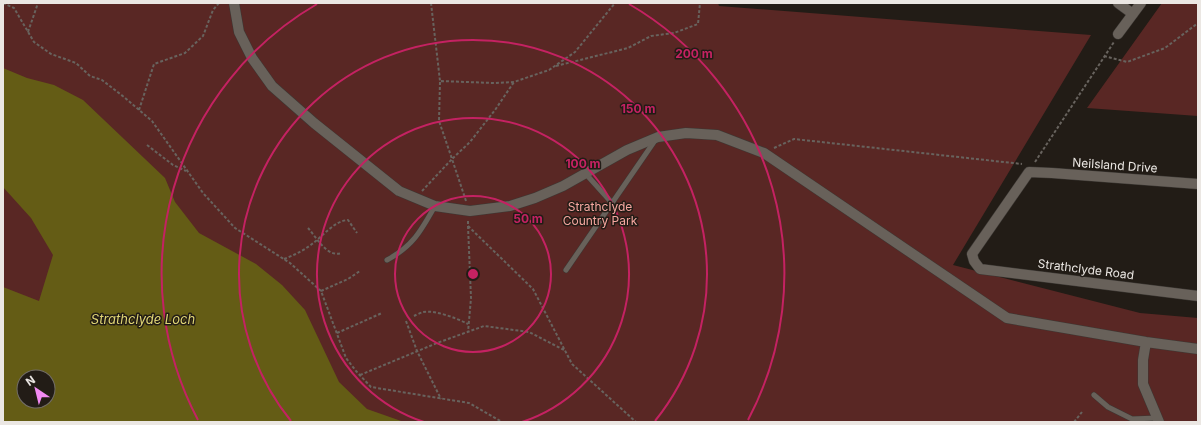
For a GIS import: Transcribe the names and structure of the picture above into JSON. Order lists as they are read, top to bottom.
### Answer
{
  "streets": {
    "street": ["Neilsland Drive", "Strathclyde Road"]
  },
  "crossings": [
    ["Neilsland Drive", "Strathclyde Road"]
  ],
  "water": ["Strathclyde Loch"],
  "parks": ["Strathclyde Country Park"],
  "north": "top left",
  "rings": [
    "200 m",
    "150 m",
    "100 m",
    "50 m"
  ]
}
